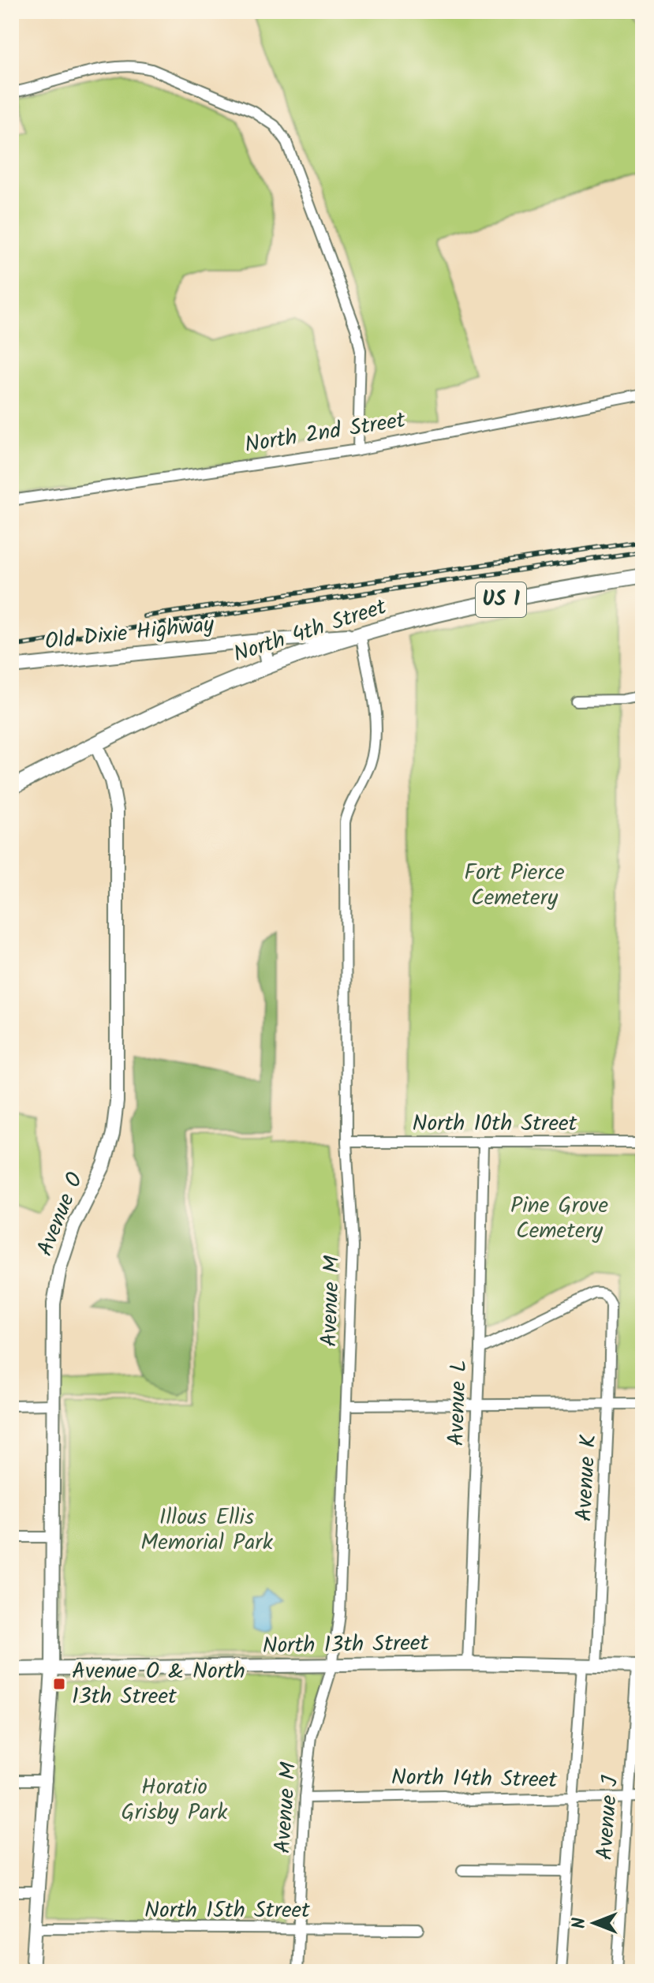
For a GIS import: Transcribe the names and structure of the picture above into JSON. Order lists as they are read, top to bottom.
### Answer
{
  "streets": {
    "main road": ["US 1", "North 4th Street"],
    "street": [
      "North 2nd Street",
      "Old Dixie Highway",
      "North 10th Street",
      "Avenue O",
      "Avenue M",
      "Avenue L",
      "Avenue K",
      "North 13th Street",
      "North 14th Street",
      "Avenue J",
      "North 15th Street"
    ]
  },
  "crossings": [
    ["North 4th Street", "Old Dixie Highway"],
    ["North 4th Street", "Avenue O"],
    ["North 4th Street", "Avenue M"],
    ["Old Dixie Highway", "Avenue M"],
    ["North 10th Street", "Avenue M"],
    ["North 10th Street", "Avenue L"],
    ["Avenue O", "North 13th Street"],
    ["Avenue O", "North 15th Street"],
    ["Avenue M", "North 13th Street"],
    ["Avenue M", "North 14th Street"],
    ["Avenue M", "North 15th Street"],
    ["Avenue L", "Avenue K"],
    ["Avenue L", "North 13th Street"],
    ["Avenue K", "North 13th Street"],
    ["North 13th Street", "Avenue J"],
    ["North 14th Street", "Avenue J"]
  ],
  "parks": [
    "Fort Pierce Cemetery",
    "Pine Grove Cemetery",
    "Illous Ellis Memorial Park",
    "Horatio Grisby Park"
  ],
  "places": {
    "transit": ["Avenue O & North 13th Street"]
  },
  "north": "left"
}
